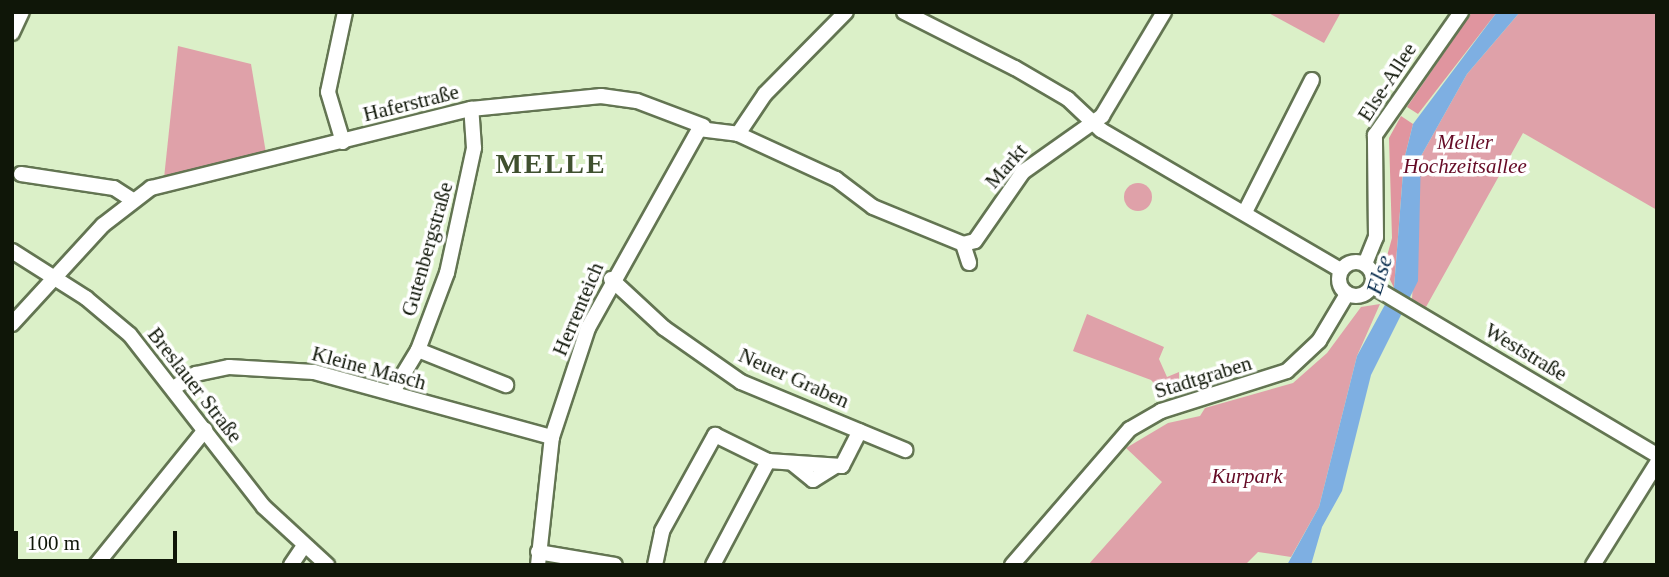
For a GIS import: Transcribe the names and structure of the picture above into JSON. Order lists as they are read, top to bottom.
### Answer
{
  "streets": {
    "street": [
      "Else-Allee",
      "Haferstraße",
      "Markt",
      "Gutenbergstraße",
      "Herrenteich",
      "Weststraße",
      "Kleine Masch",
      "Stadtgraben",
      "Neuer Graben",
      "Breslauer Straße"
    ]
  },
  "crossings": [
    ["Haferstraße", "Gutenbergstraße"],
    ["Haferstraße", "Herrenteich"],
    ["Gutenbergstraße", "Kleine Masch"],
    ["Herrenteich", "Kleine Masch"],
    ["Herrenteich", "Neuer Graben"],
    ["Kleine Masch", "Breslauer Straße"]
  ],
  "districts": ["MELLE"],
  "water": ["Else"],
  "parks": ["Meller Hochzeitsallee", "Kurpark"],
  "scale_bar": "100 m"
}
